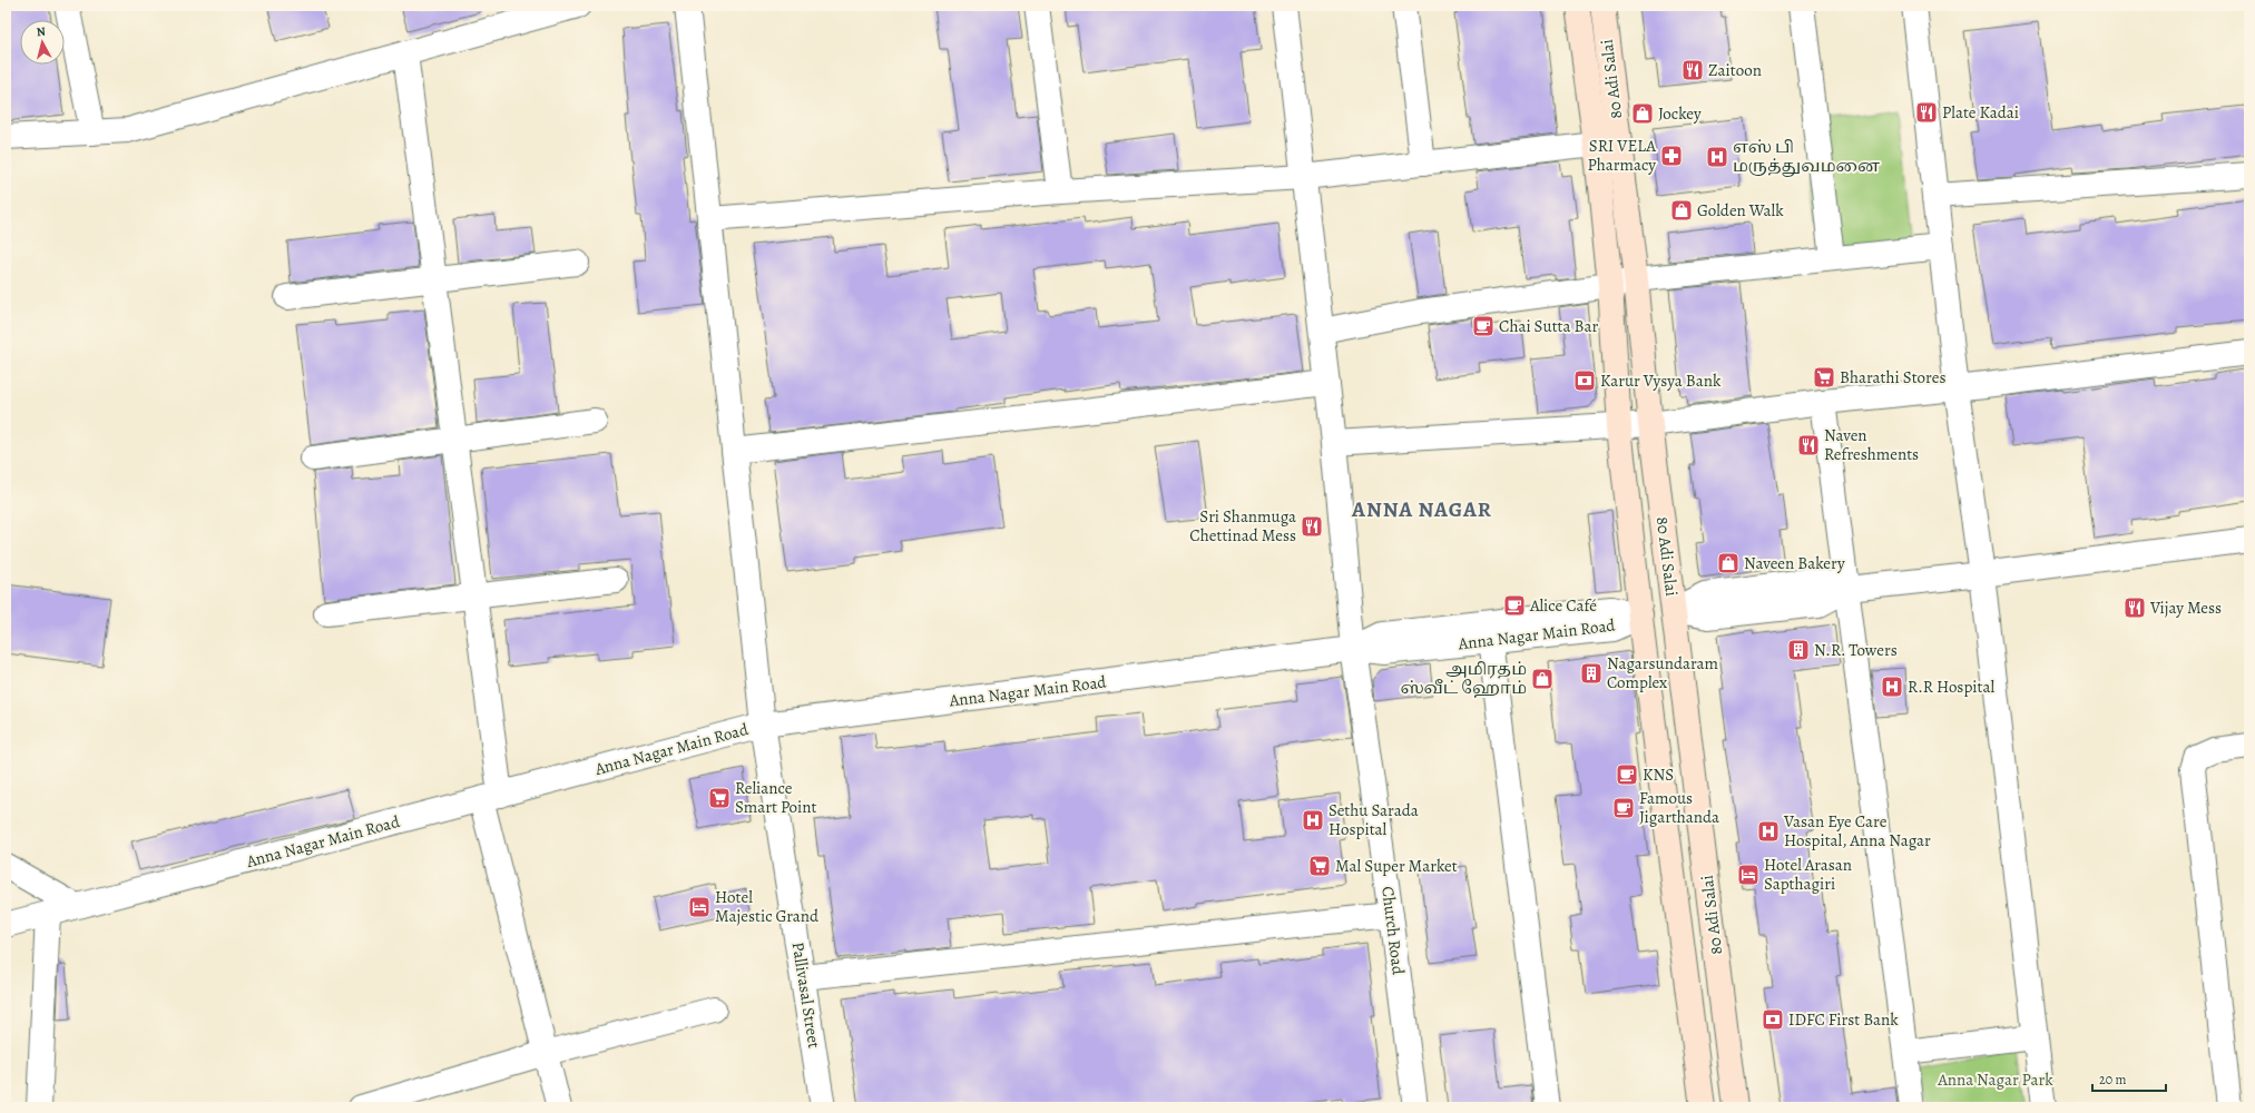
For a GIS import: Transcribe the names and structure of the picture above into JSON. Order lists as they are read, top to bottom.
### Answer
{
  "streets": {
    "main road": ["80 Adi Salai"],
    "street": ["Anna Nagar Main Road", "Church Road", "Pallivasal Street"]
  },
  "crossings": [
    ["80 Adi Salai", "Anna Nagar Main Road"],
    ["Anna Nagar Main Road", "Church Road"],
    ["Anna Nagar Main Road", "Pallivasal Street"]
  ],
  "districts": ["ANNA NAGAR"],
  "parks": ["Anna Nagar Park"],
  "places": {
    "restaurant": [
      "Zaitoon",
      "Plate Kadai",
      "Naven Refreshments",
      "Sri Shanmuga Chettinad Mess",
      "Vijay Mess"
    ],
    "shop": [
      "Jockey",
      "Golden Walk",
      "Naveen Bakery",
      "அமிரதம் ஸ்வீட் ஹோம்"
    ],
    "pharmacy": ["SRI VELA Pharmacy"],
    "hospital": [
      "எஸ் பி மருத்துவமனை",
      "R.R Hospital",
      "Sethu Sarada Hospital",
      "Vasan Eye Care Hospital, Anna Nagar"
    ],
    "cafe": [
      "Chai Sutta Bar",
      "Alice Café",
      "KNS",
      "Famous Jigarthanda"
    ],
    "supermarket": ["Bharathi Stores", "Reliance Smart Point", "Mal Super Market"],
    "bank": ["Karur Vysya Bank", "IDFC First Bank"],
    "building": ["N.R. Towers", "Nagarsundaram Complex"],
    "hotel": ["Hotel Arasan Sapthagiri", "Hotel Majestic Grand"]
  },
  "scale_bar": "20 m",
  "north": "top"
}
